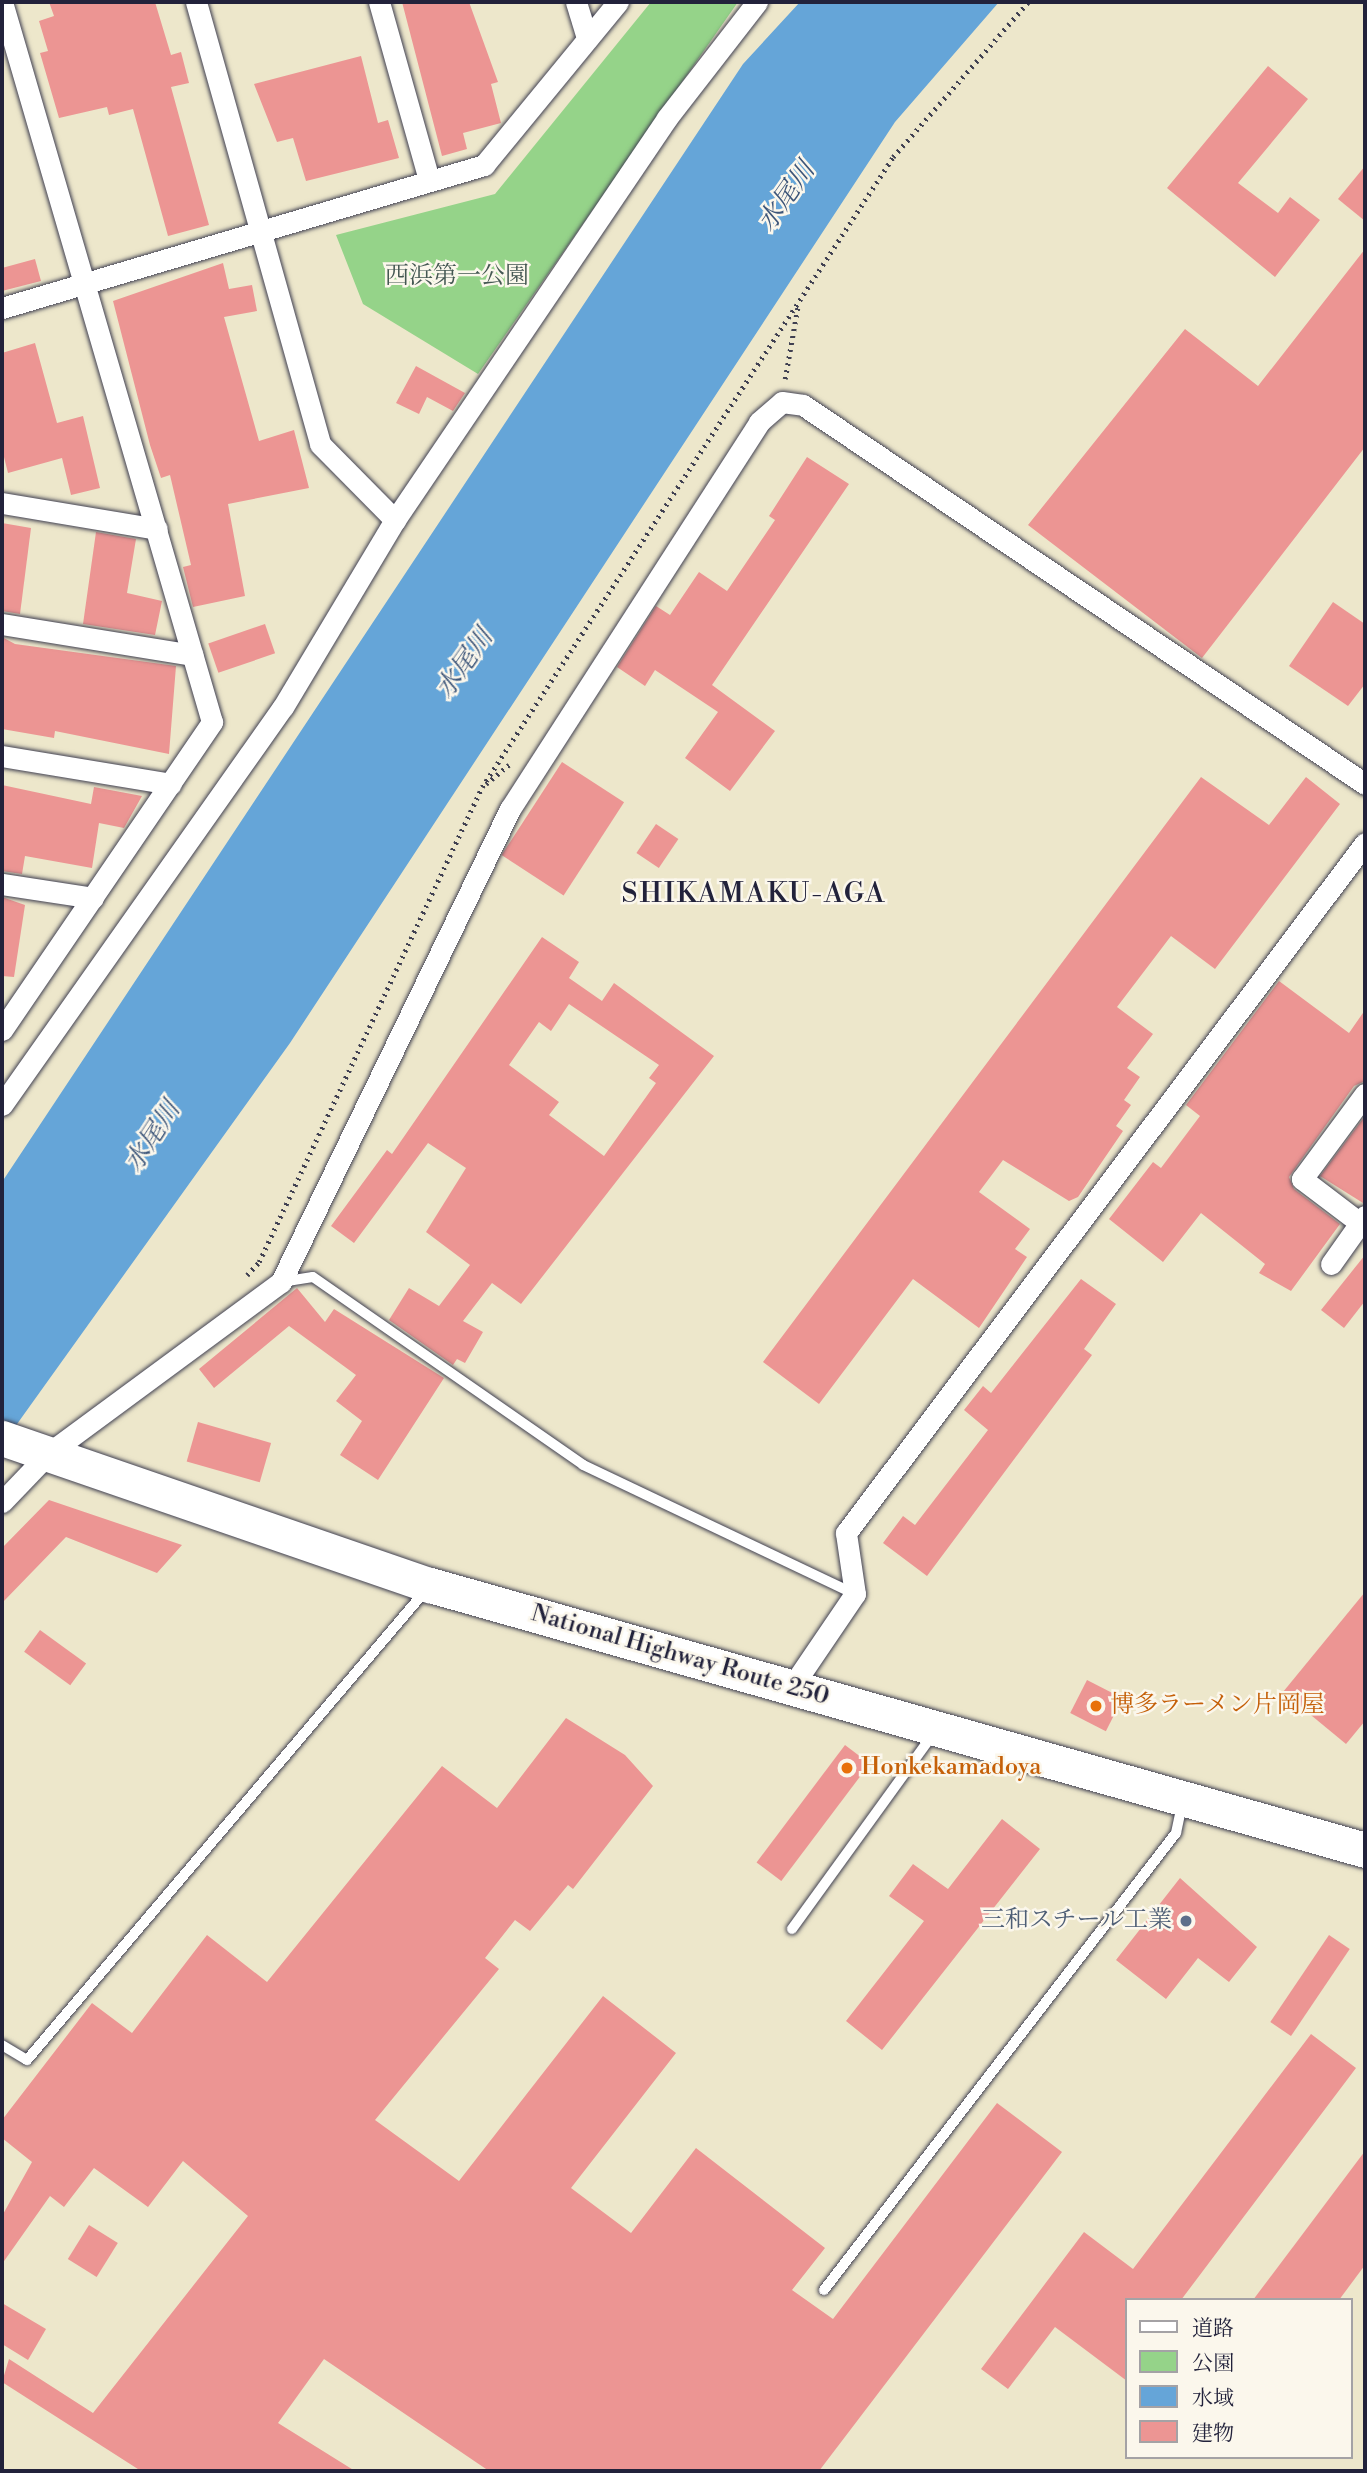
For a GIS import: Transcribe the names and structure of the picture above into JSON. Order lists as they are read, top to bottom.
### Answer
{
  "streets": {
    "highway": ["National Highway Route 250"]
  },
  "districts": ["SHIKAMAKU-AGA"],
  "water": ["水尾川"],
  "parks": ["西浜第一公園"],
  "places": ["博多ラーメン片岡屋", "Honkekamadoya", "三和スチール工業"],
  "legend": [
    "道路",
    "公園",
    "水域",
    "建物"
  ]
}
